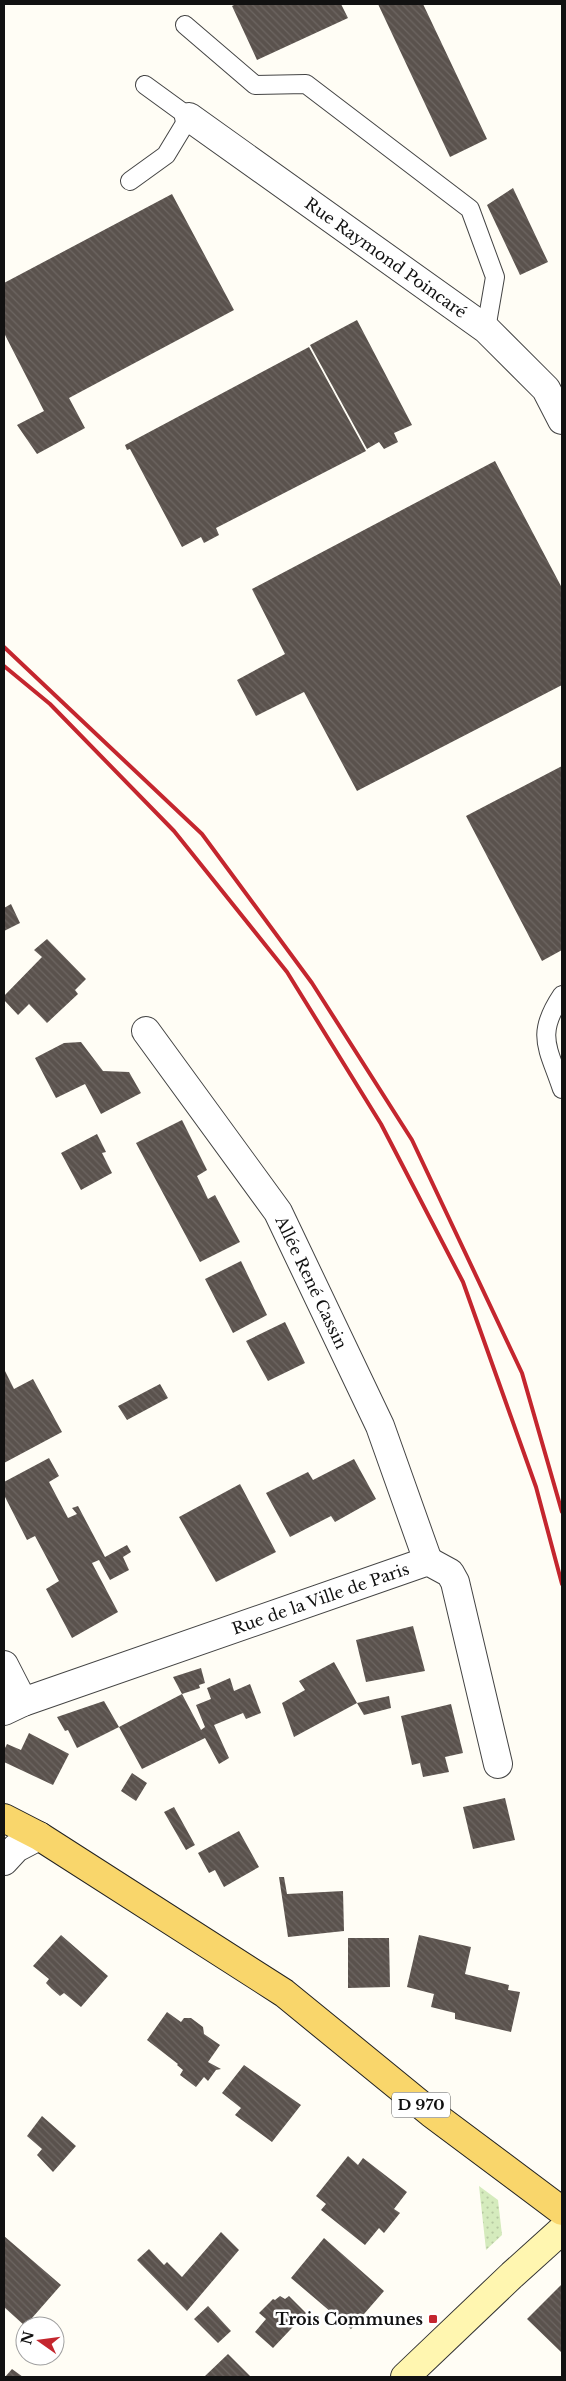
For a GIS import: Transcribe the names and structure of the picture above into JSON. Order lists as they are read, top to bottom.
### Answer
{
  "streets": {
    "main road": ["D 970"],
    "street": ["Rue Raymond Poincaré", "Allée René Cassin", "Rue de la Ville de Paris"]
  },
  "crossings": [
    ["Allée René Cassin", "Rue de la Ville de Paris"]
  ],
  "places": {
    "transit": ["Trois Communes"]
  },
  "north": "left"
}
